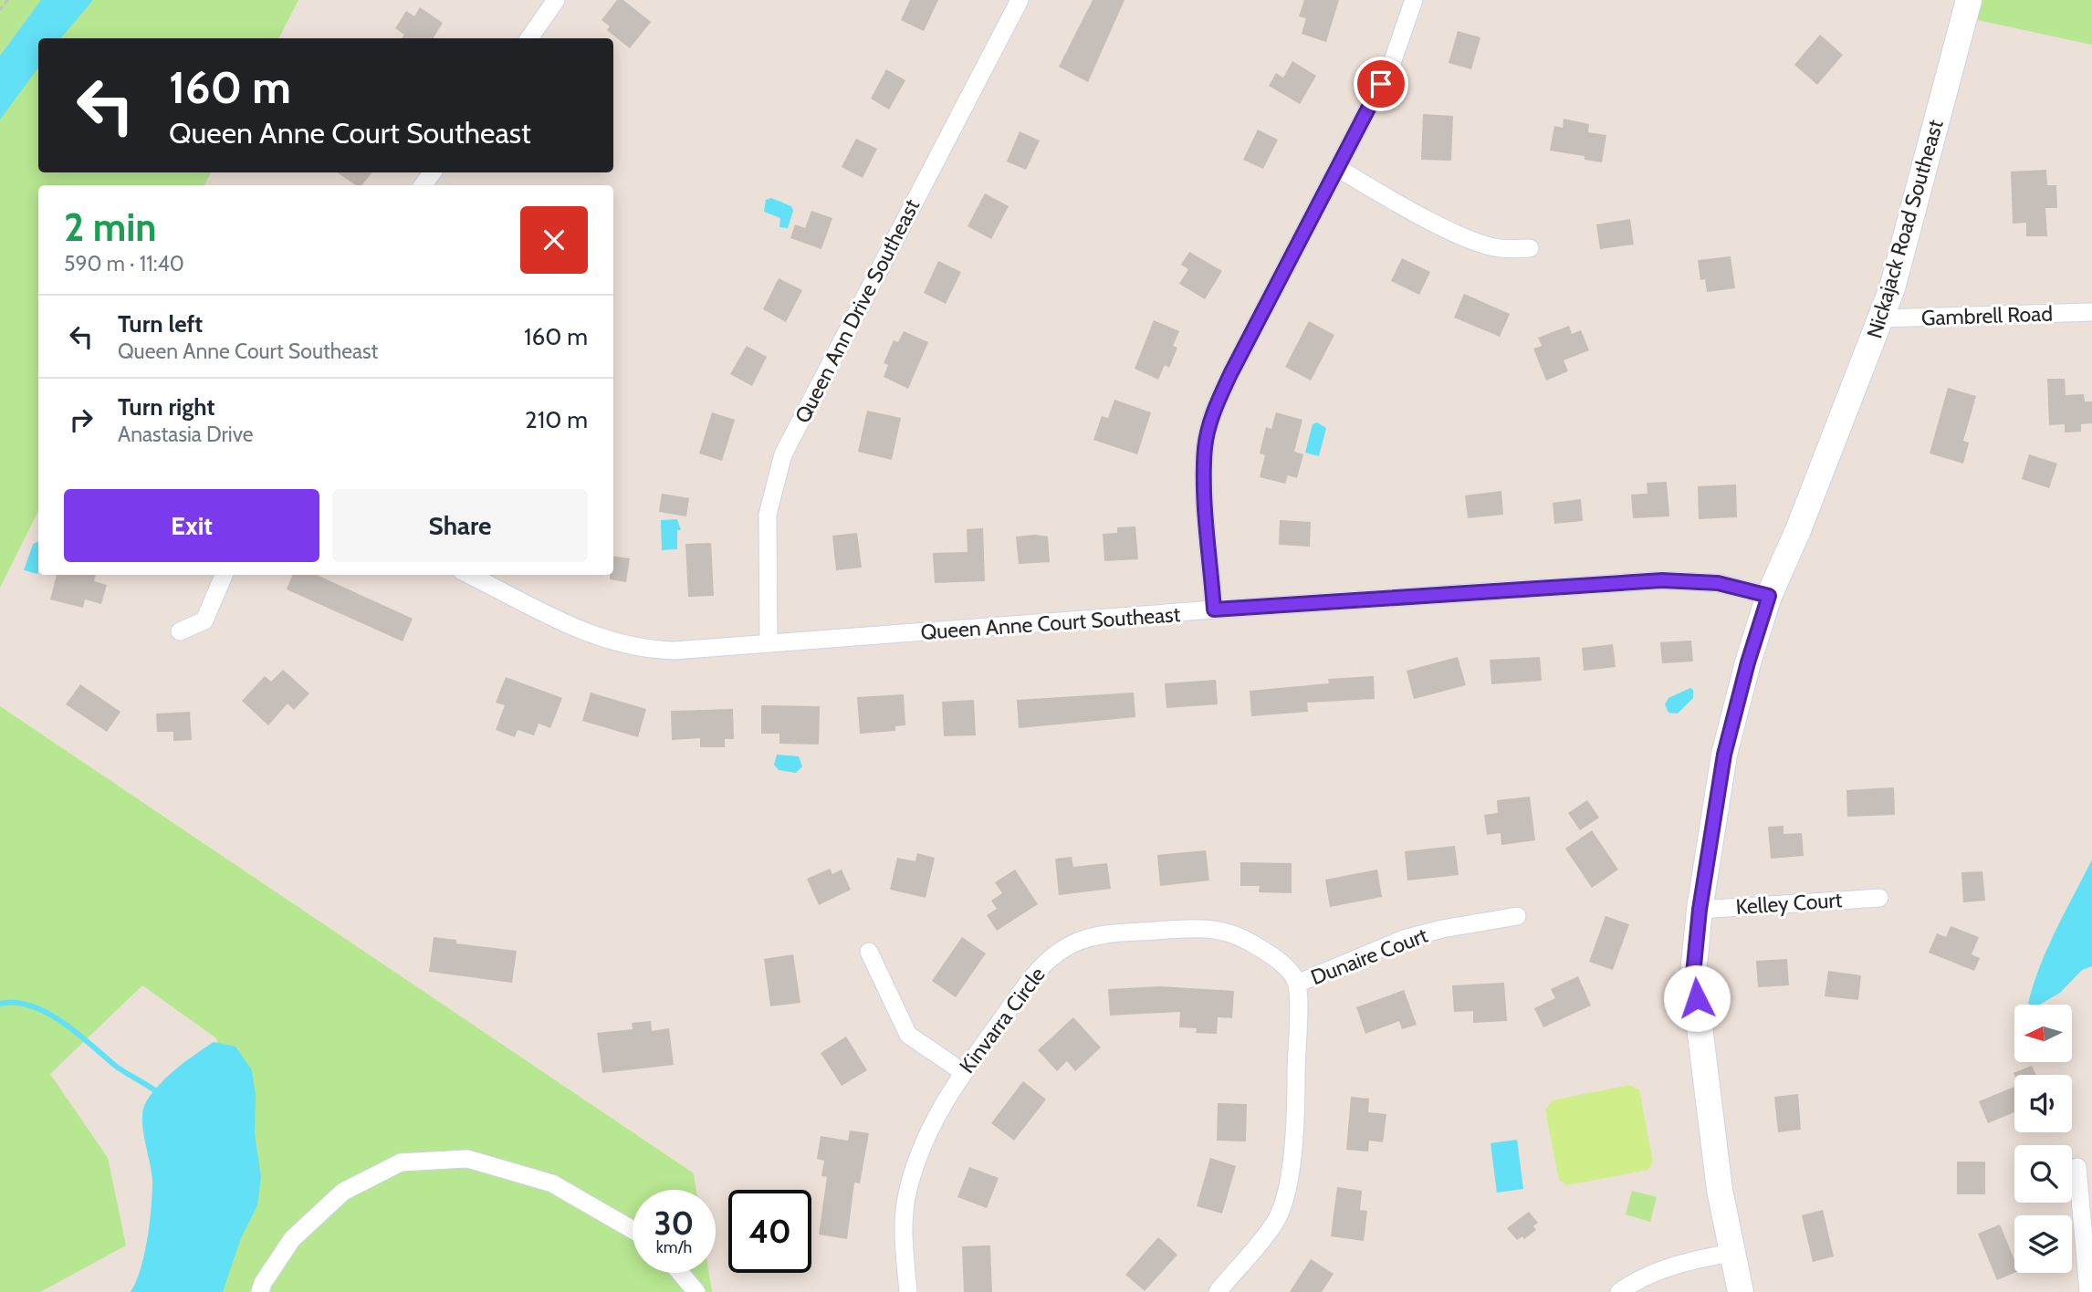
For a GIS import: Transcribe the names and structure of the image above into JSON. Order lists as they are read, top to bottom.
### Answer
{
  "streets": {
    "street": [
      "Nickajack Road Southeast",
      "Queen Ann Drive Southeast",
      "Gambrell Road",
      "Queen Anne Court Southeast",
      "Kelley Court",
      "Dunaire Court",
      "Kinvarra Circle"
    ]
  },
  "crossings": [
    ["Nickajack Road Southeast", "Gambrell Road"],
    ["Nickajack Road Southeast", "Queen Anne Court Southeast"],
    ["Nickajack Road Southeast", "Kelley Court"],
    ["Queen Ann Drive Southeast", "Queen Anne Court Southeast"],
    ["Dunaire Court", "Kinvarra Circle"]
  ],
  "north": "left",
  "page": {
    "turn": ["160 m", "Queen Anne Court Southeast"],
    "heading": ["2 min", "590 m · 11:40"],
    "list": [
      {
        "name": "Turn left",
        "note": "Queen Anne Court Southeast",
        "value": "160 m"
      },
      {
        "name": "Turn right",
        "note": "Anastasia Drive",
        "value": "210 m"
      }
    ],
    "buttons": ["Exit", "Share"],
    "speed": "30 km/h",
    "limit": "40"
  }
}
